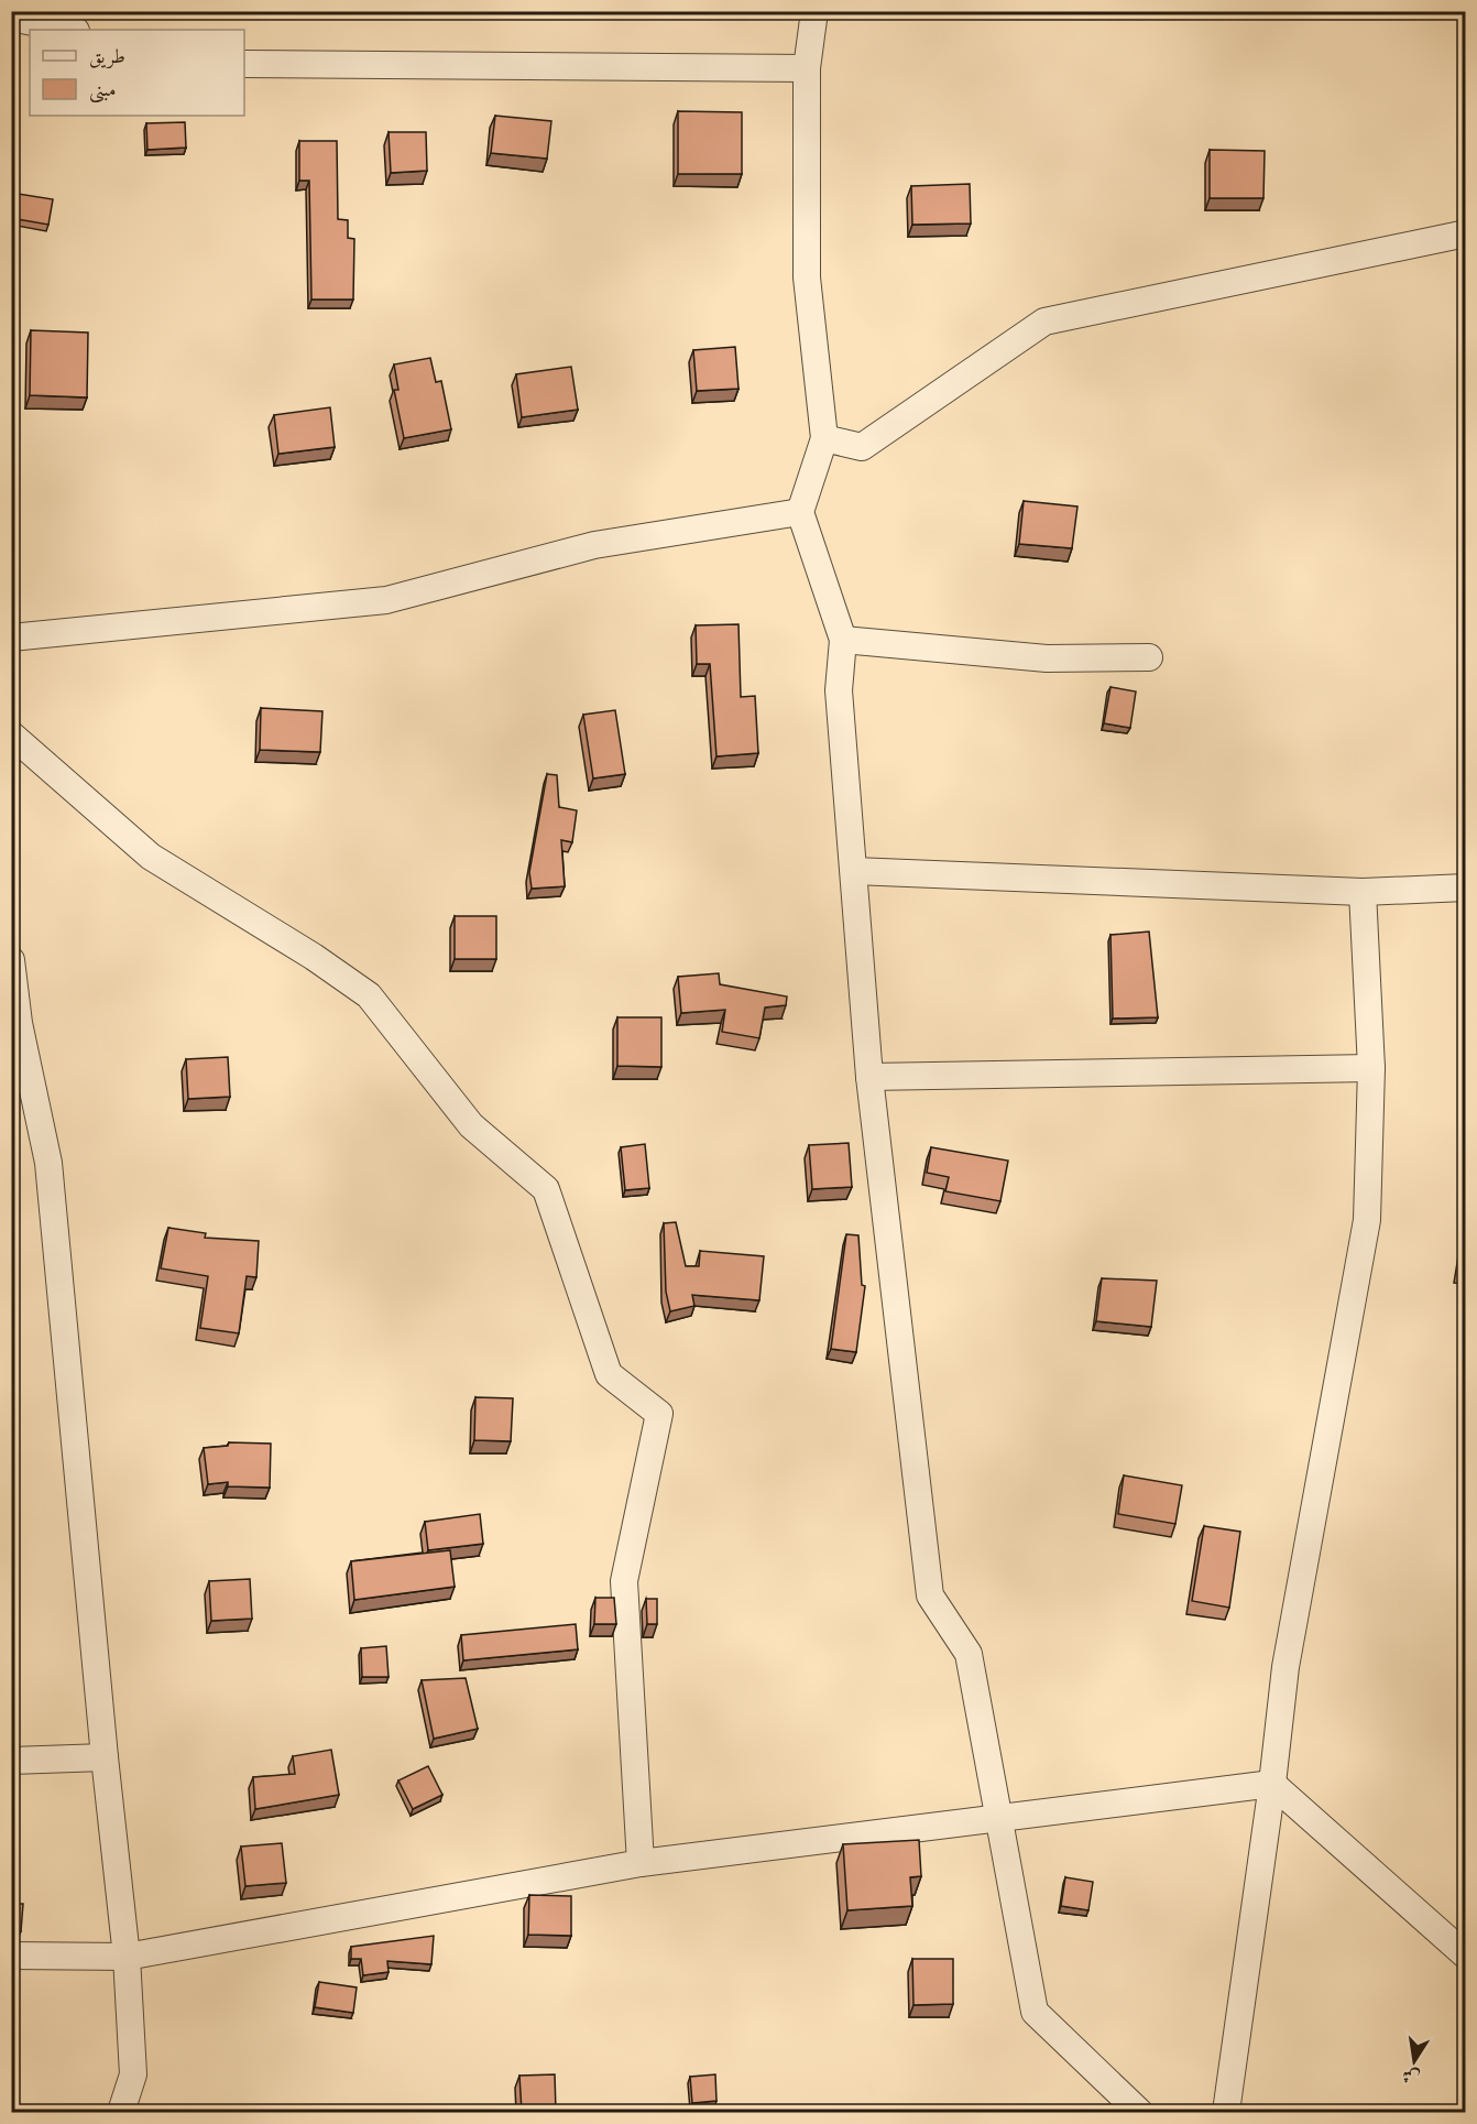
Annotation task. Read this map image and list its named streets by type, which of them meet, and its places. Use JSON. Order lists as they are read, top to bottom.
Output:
{
  "legend": ["طريق", "مبنى"],
  "north": "bottom"
}
